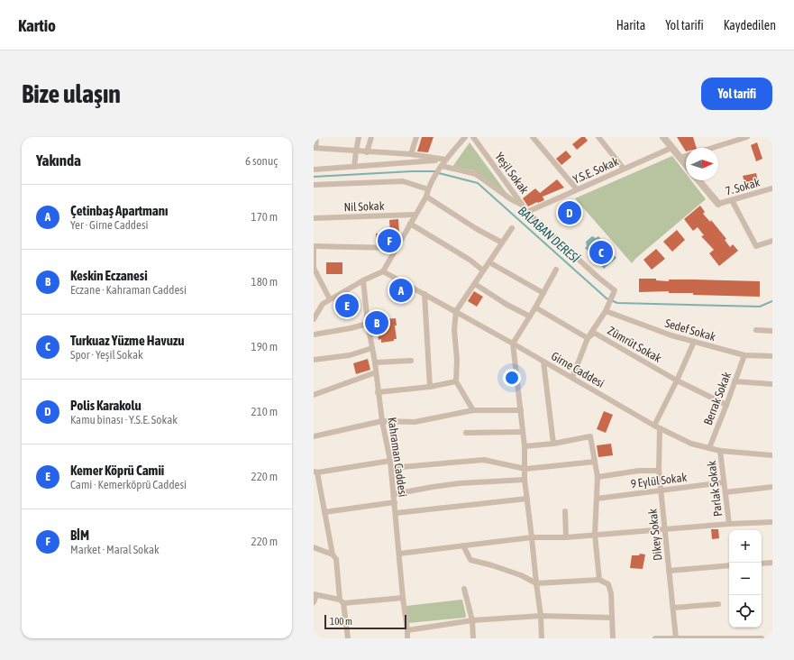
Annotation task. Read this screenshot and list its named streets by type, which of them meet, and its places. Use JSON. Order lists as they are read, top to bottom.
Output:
{
  "streets": {
    "street": [
      "Y.S.E. Sokak",
      "Yeşil Sokak",
      "7. Sokak",
      "Nil Sokak",
      "Sedef Sokak",
      "Zümrüt Sokak",
      "Girne Caddesi",
      "Berrak Sokak",
      "Kahraman Caddesi",
      "9 Eylül Sokak",
      "Parlak Sokak",
      "Dikey Sokak"
    ]
  },
  "crossings": [
    ["Y.S.E. Sokak", "Yeşil Sokak"],
    ["Yeşil Sokak", "Sedef Sokak"],
    ["Sedef Sokak", "Berrak Sokak"],
    ["Zümrüt Sokak", "Berrak Sokak"],
    ["Girne Caddesi", "Berrak Sokak"],
    ["Girne Caddesi", "Parlak Sokak"],
    ["Girne Caddesi", "Dikey Sokak"],
    ["9 Eylül Sokak", "Parlak Sokak"],
    ["9 Eylül Sokak", "Dikey Sokak"]
  ],
  "water": ["BALABAN DERESİ"],
  "scale_bar": "100 m",
  "north": "right",
  "page": {
    "header": "Kartio",
    "nav": ["Harita", "Yol tarifi", "Kaydedilen"],
    "buttons": "Yol tarifi",
    "title": "Bize ulaşın",
    "heading": ["Yakında", "6 sonuç"],
    "list": [
      {
        "mark": "A",
        "name": "Çetinbaş Apartmanı",
        "note": "Yer · Girne Caddesi",
        "value": "170 m"
      },
      {
        "mark": "B",
        "name": "Keskin Eczanesi",
        "note": "Eczane · Kahraman Caddesi",
        "value": "180 m"
      },
      {
        "mark": "C",
        "name": "Turkuaz Yüzme Havuzu",
        "note": "Spor · Yeşil Sokak",
        "value": "190 m"
      },
      {
        "mark": "D",
        "name": "Polis Karakolu",
        "note": "Kamu binası · Y.S.E. Sokak",
        "value": "210 m"
      },
      {
        "mark": "E",
        "name": "Kemer Köprü Camii",
        "note": "Cami · Kemerköprü Caddesi",
        "value": "220 m"
      },
      {
        "mark": "F",
        "name": "BİM",
        "note": "Market · Maral Sokak",
        "value": "220 m"
      }
    ],
    "pins": [
      "D",
      "F",
      "C",
      "A",
      "E",
      "B"
    ],
    "map_buttons": ["+", "−"],
    "scale": "100 m"
  }
}
